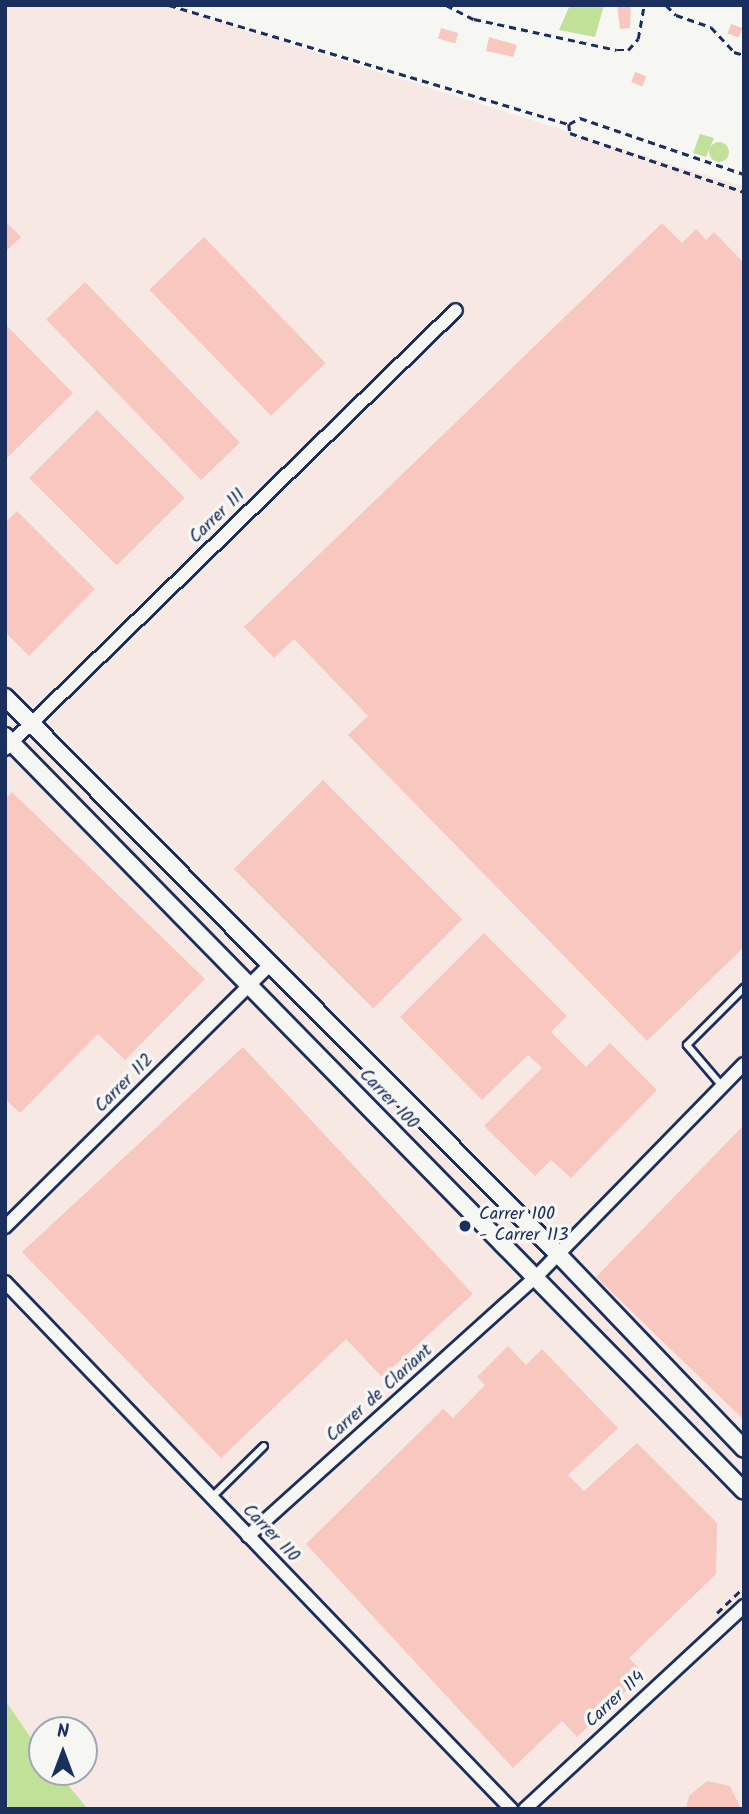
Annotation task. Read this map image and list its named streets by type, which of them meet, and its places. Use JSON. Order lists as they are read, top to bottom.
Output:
{
  "streets": {
    "street": [
      "Carrer 111",
      "Carrer 112",
      "Carrer 100",
      "Carrer de Clariant",
      "Carrer 110",
      "Carrer 114"
    ]
  },
  "crossings": [
    ["Carrer 111", "Carrer 100"],
    ["Carrer 112", "Carrer 100"],
    ["Carrer 100", "Carrer de Clariant"],
    ["Carrer de Clariant", "Carrer 110"]
  ],
  "places": ["Carrer 100 - Carrer 113"],
  "north": "top"
}
